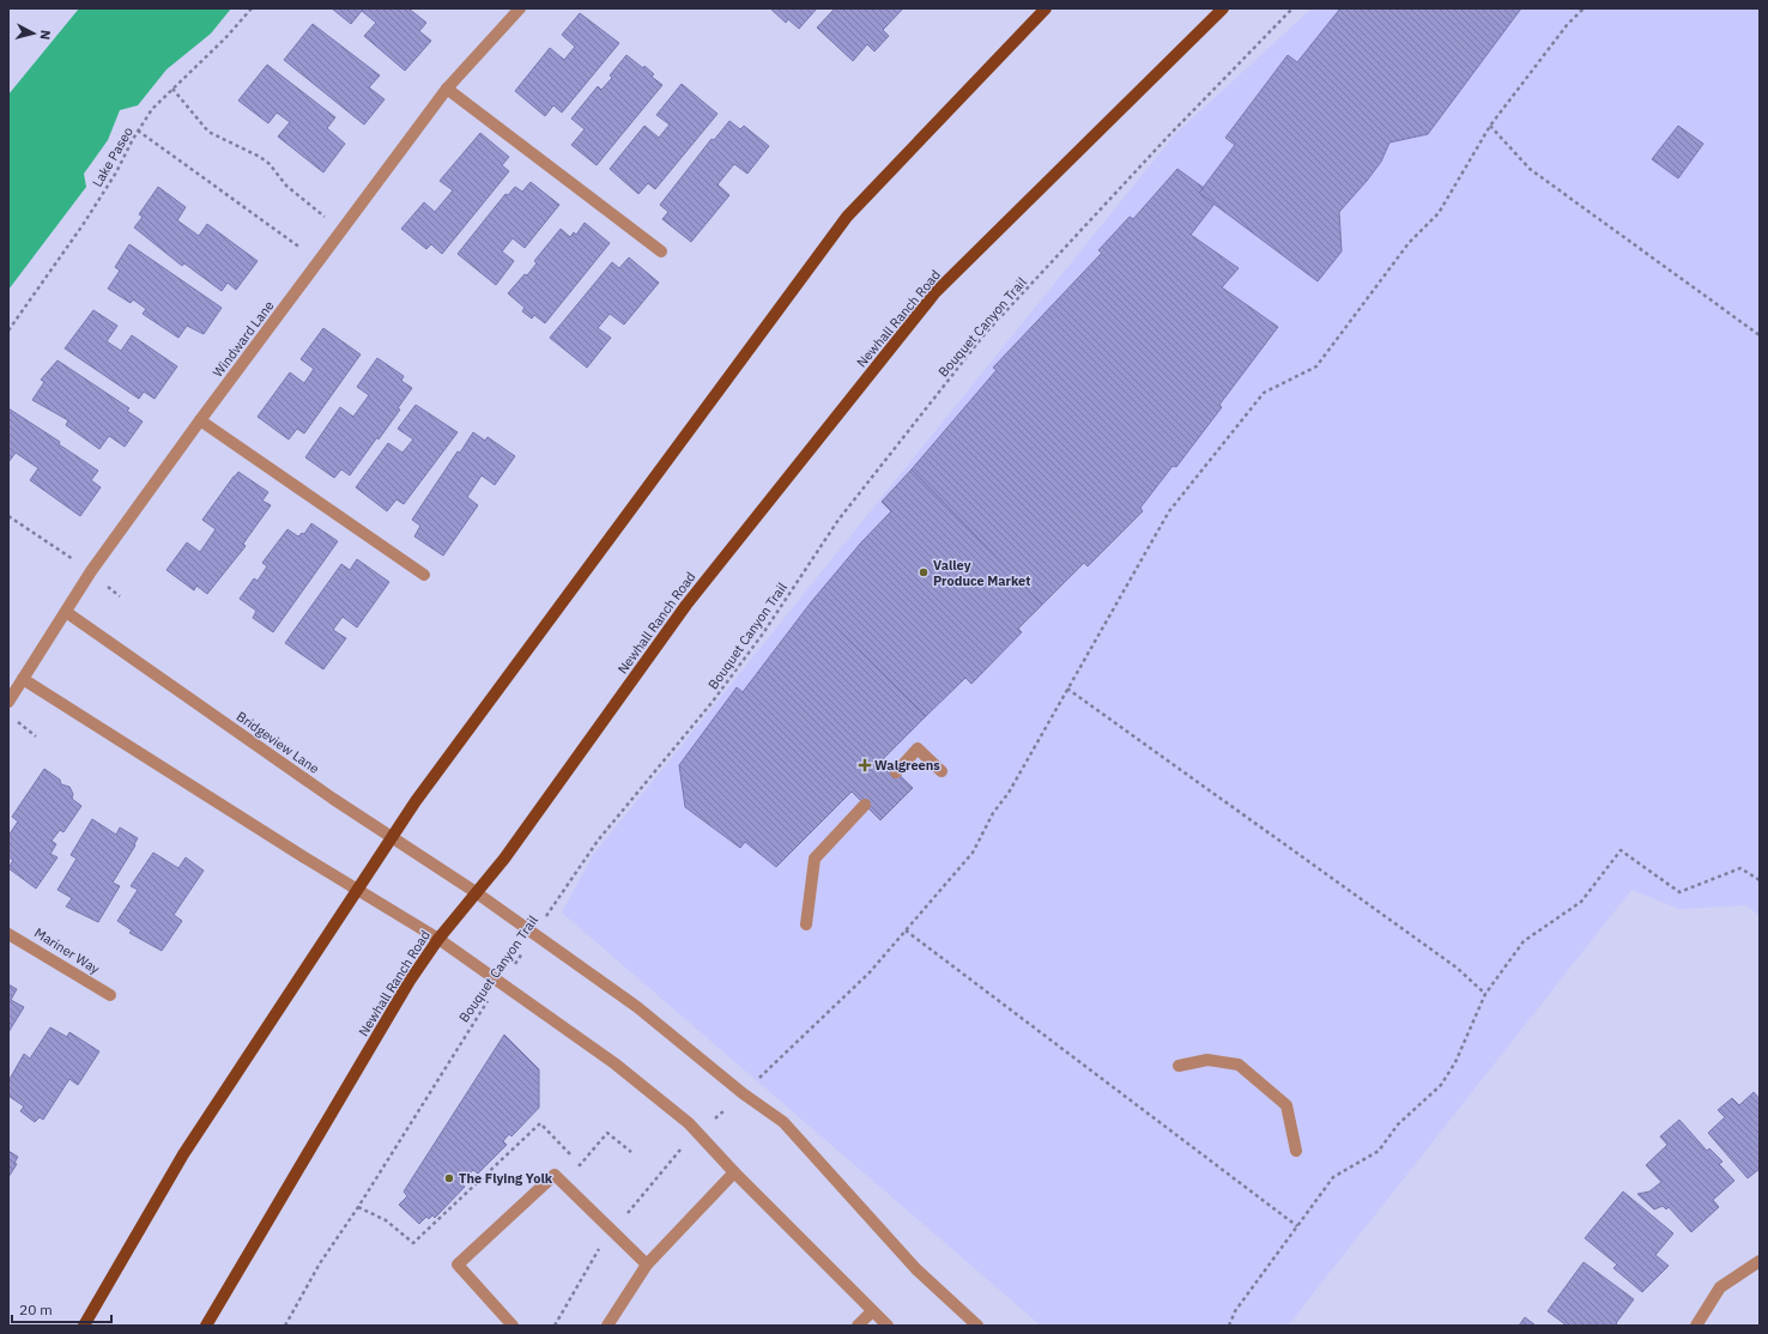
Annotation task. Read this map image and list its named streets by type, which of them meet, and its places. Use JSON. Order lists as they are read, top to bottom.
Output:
{
  "streets": {
    "main road": ["Newhall Ranch Road"],
    "street": ["Windward Lane", "Bridgeview Lane", "Mariner Way"],
    "path": ["Lake Paseo", "Bouquet Canyon Trail"]
  },
  "crossings": [
    ["Newhall Ranch Road", "Bridgeview Lane"],
    ["Bouquet Canyon Trail", "Bridgeview Lane"],
    ["Windward Lane", "Bridgeview Lane"]
  ],
  "places": {
    "other": ["Valley Produce Market", "The Flying Yolk"],
    "health": ["Walgreens"]
  },
  "scale_bar": "20 m",
  "north": "right"
}
